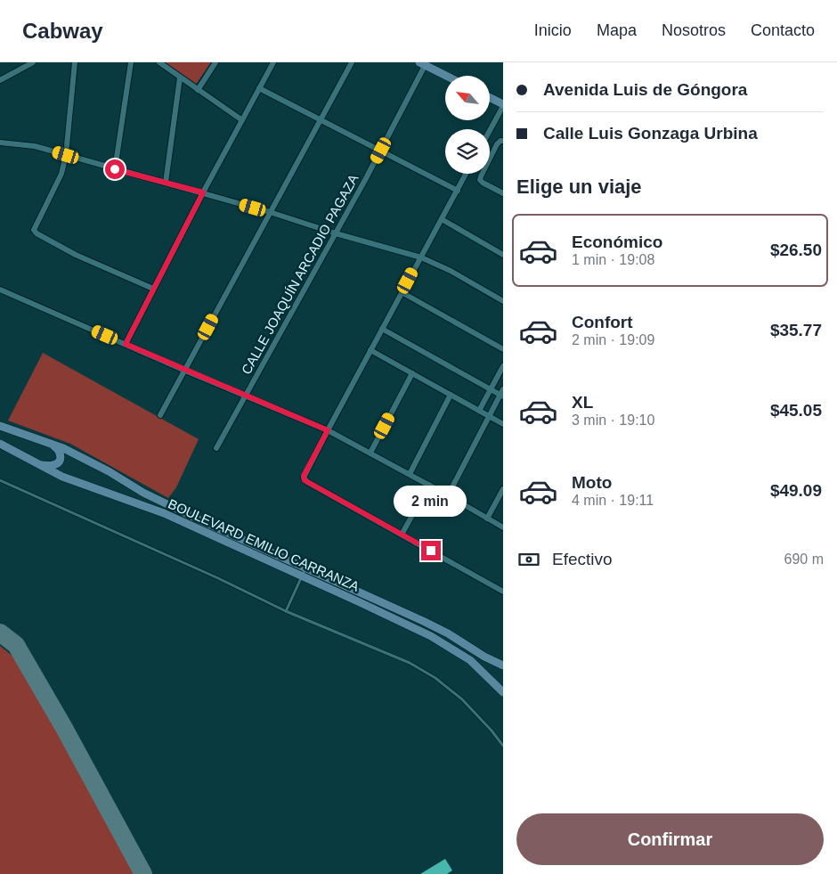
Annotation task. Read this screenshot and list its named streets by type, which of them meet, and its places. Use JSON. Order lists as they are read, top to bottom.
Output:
{
  "streets": {
    "street": ["CALLE JOAQUÍN ARCADIO PAGAZA", "BOULEVARD EMILIO CARRANZA"]
  },
  "north": "top left",
  "page": {
    "header": "Cabway",
    "nav": [
      "Inicio",
      "Mapa",
      "Nosotros",
      "Contacto"
    ],
    "banner": ["Avenida Luis de Góngora", "Calle Luis Gonzaga Urbina"],
    "heading": "Elige un viaje",
    "list": [
      {
        "name": "Económico",
        "note": "1 min · 19:08",
        "value": "$26.50"
      },
      {
        "name": "Confort",
        "note": "2 min · 19:09",
        "value": "$35.77"
      },
      {
        "name": "XL",
        "note": "3 min · 19:10",
        "value": "$45.05"
      },
      {
        "name": "Moto",
        "note": "4 min · 19:11",
        "value": "$49.09"
      }
    ],
    "bubble": "2 min",
    "pay": ["Efectivo", "690 m"],
    "buttons": "Confirmar"
  }
}
